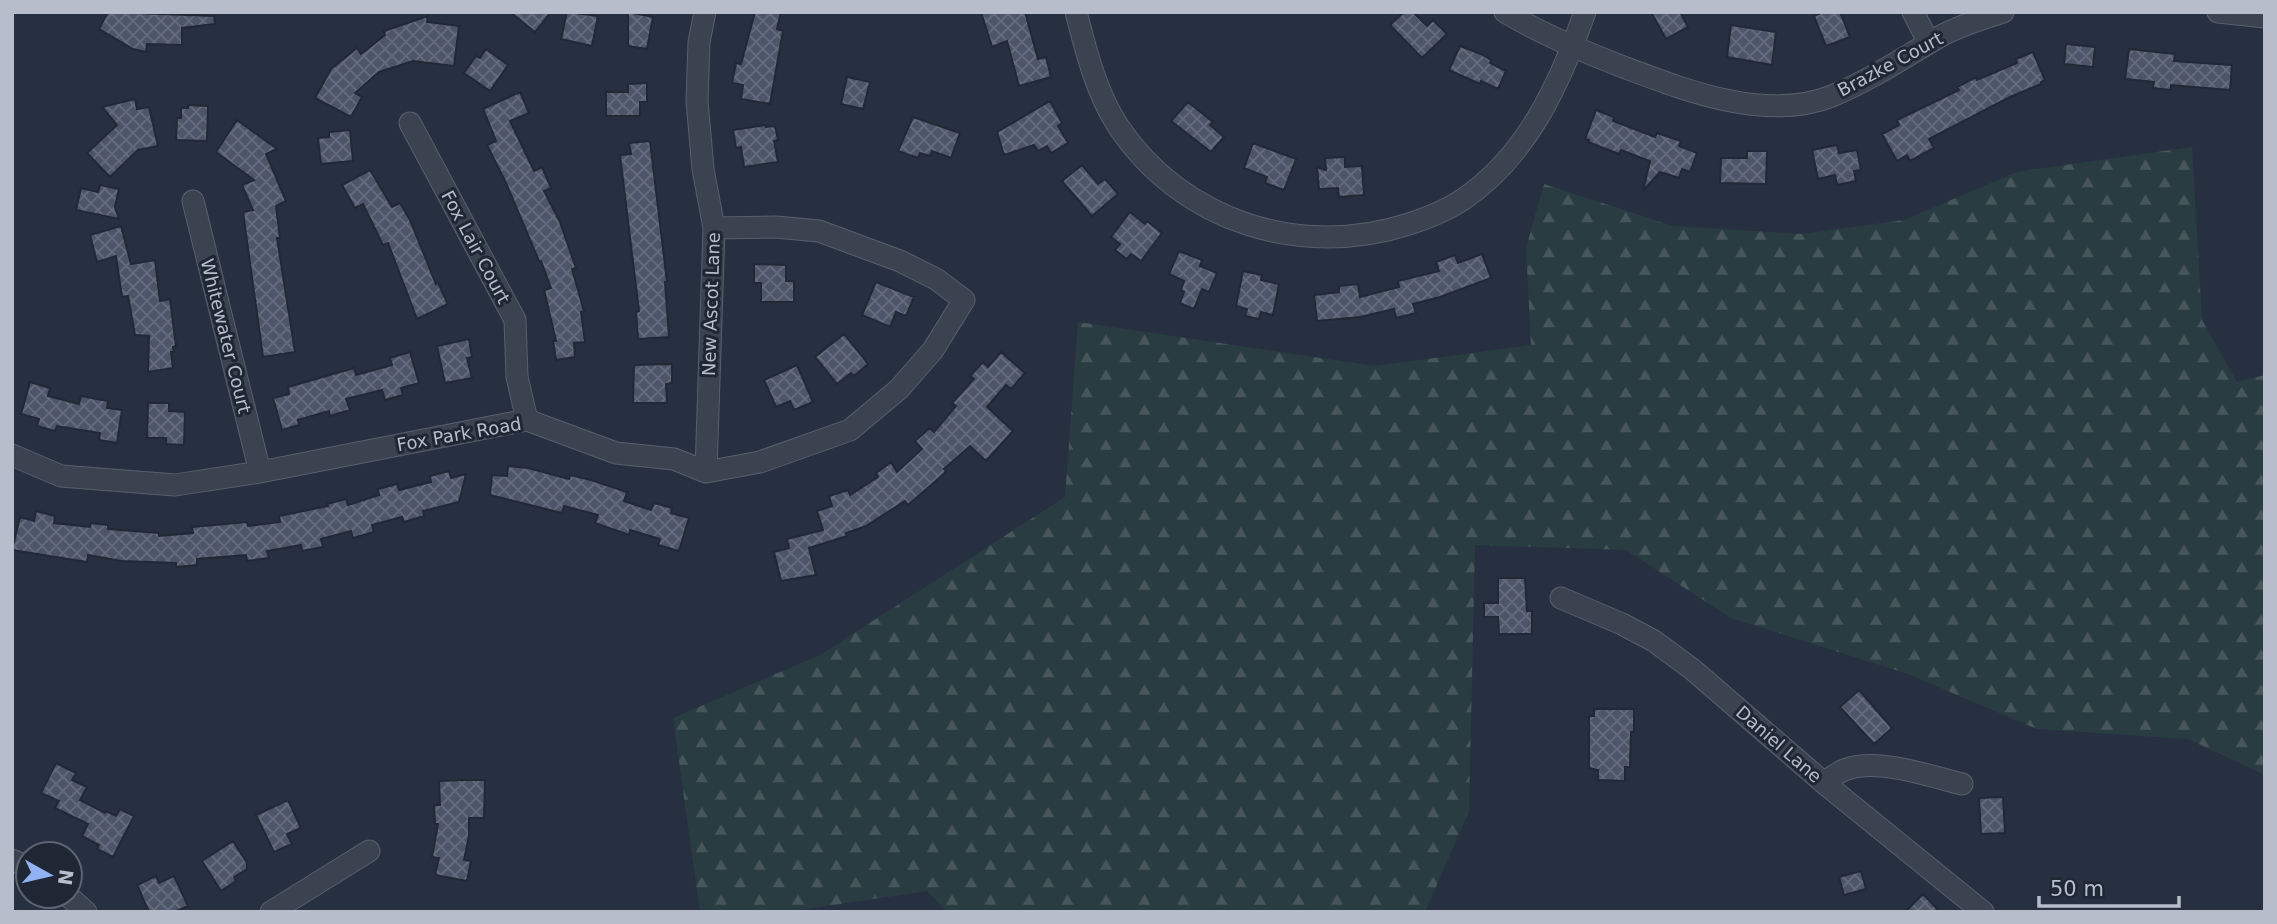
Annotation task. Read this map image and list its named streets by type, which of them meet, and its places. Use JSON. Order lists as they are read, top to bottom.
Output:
{
  "streets": {
    "street": [
      "Brazke Court",
      "Fox Lair Court",
      "New Ascot Lane",
      "Whitewater Court",
      "Fox Park Road",
      "Daniel Lane"
    ]
  },
  "crossings": [
    ["Fox Lair Court", "Fox Park Road"],
    ["New Ascot Lane", "Fox Park Road"],
    ["Whitewater Court", "Fox Park Road"]
  ],
  "scale_bar": "50 m",
  "north": "right"
}
